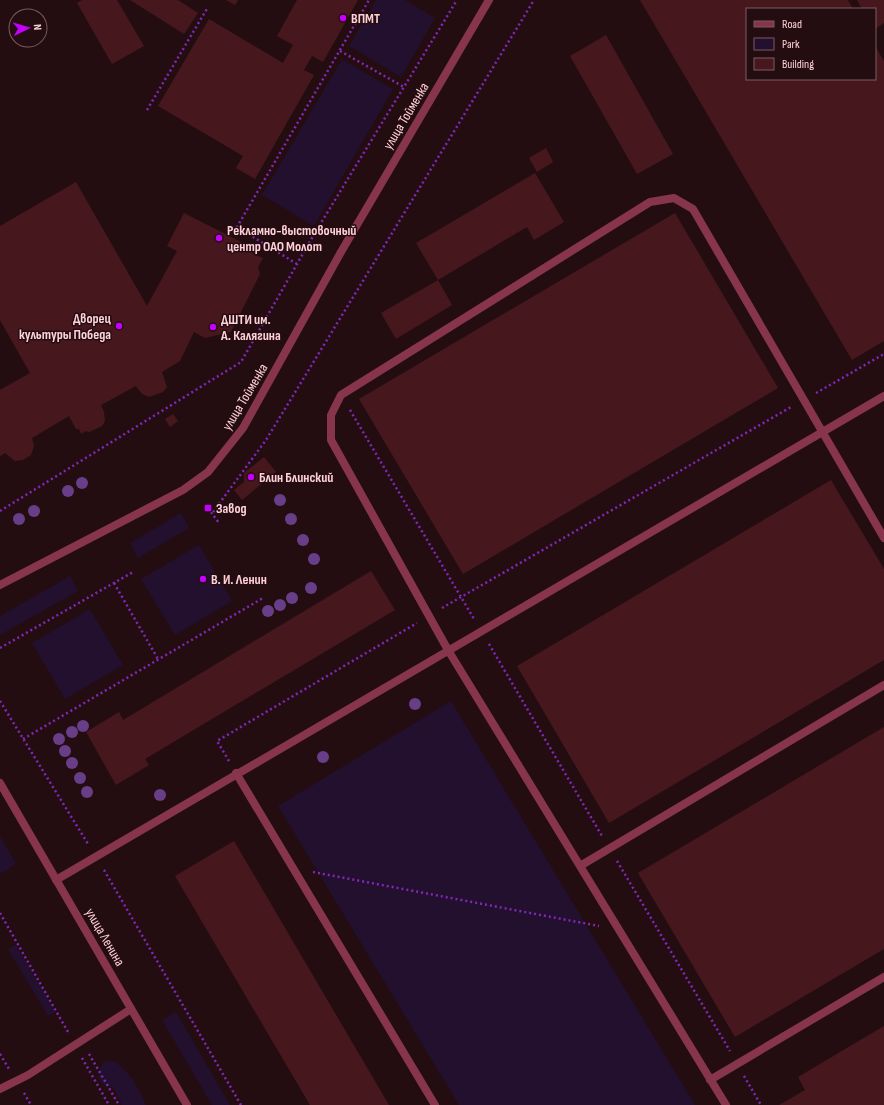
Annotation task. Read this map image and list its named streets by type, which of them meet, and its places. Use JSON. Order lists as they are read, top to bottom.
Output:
{
  "streets": {
    "street": ["улица Тойменка", "улица Ленина"]
  },
  "places": {
    "other": [
      "ВПМТ",
      "Рекламно-выстовочный центр ОАО Молот",
      "Дворец культуры Победа",
      "ДШТИ им. А. Калягина",
      "Блин Блинский",
      "В. И. Ленин"
    ],
    "transit": ["Завод"]
  },
  "legend": ["Road", "Park", "Building"],
  "north": "right"
}
